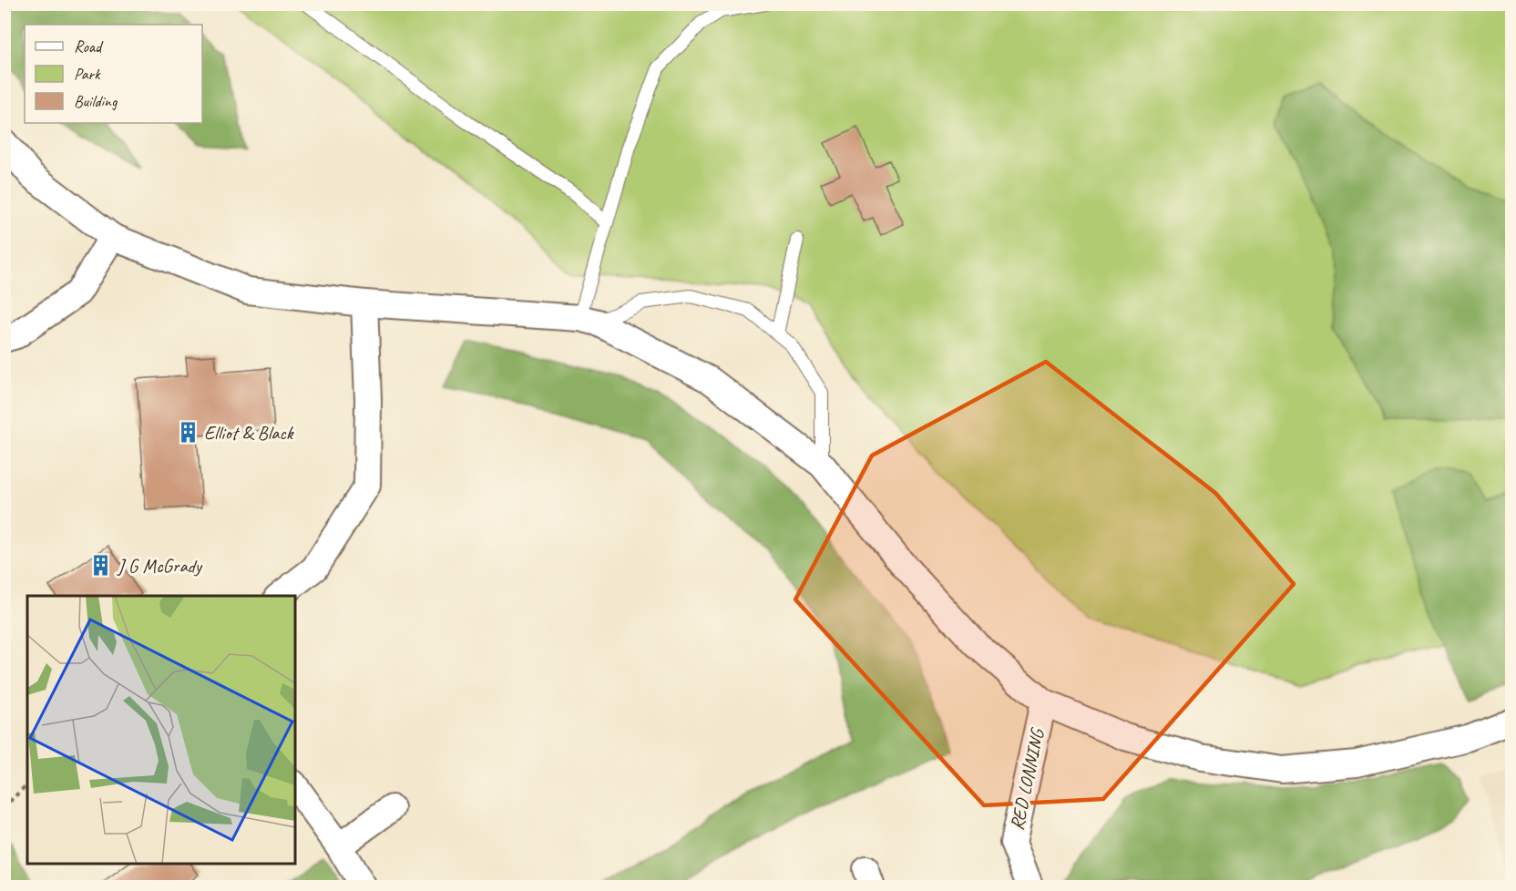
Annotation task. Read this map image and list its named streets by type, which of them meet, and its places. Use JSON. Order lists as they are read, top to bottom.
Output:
{
  "streets": {
    "street": ["RED LONNING"]
  },
  "places": {
    "building": ["Elliot & Black", "J G McGrady"]
  },
  "legend": ["Road", "Park", "Building"]
}
